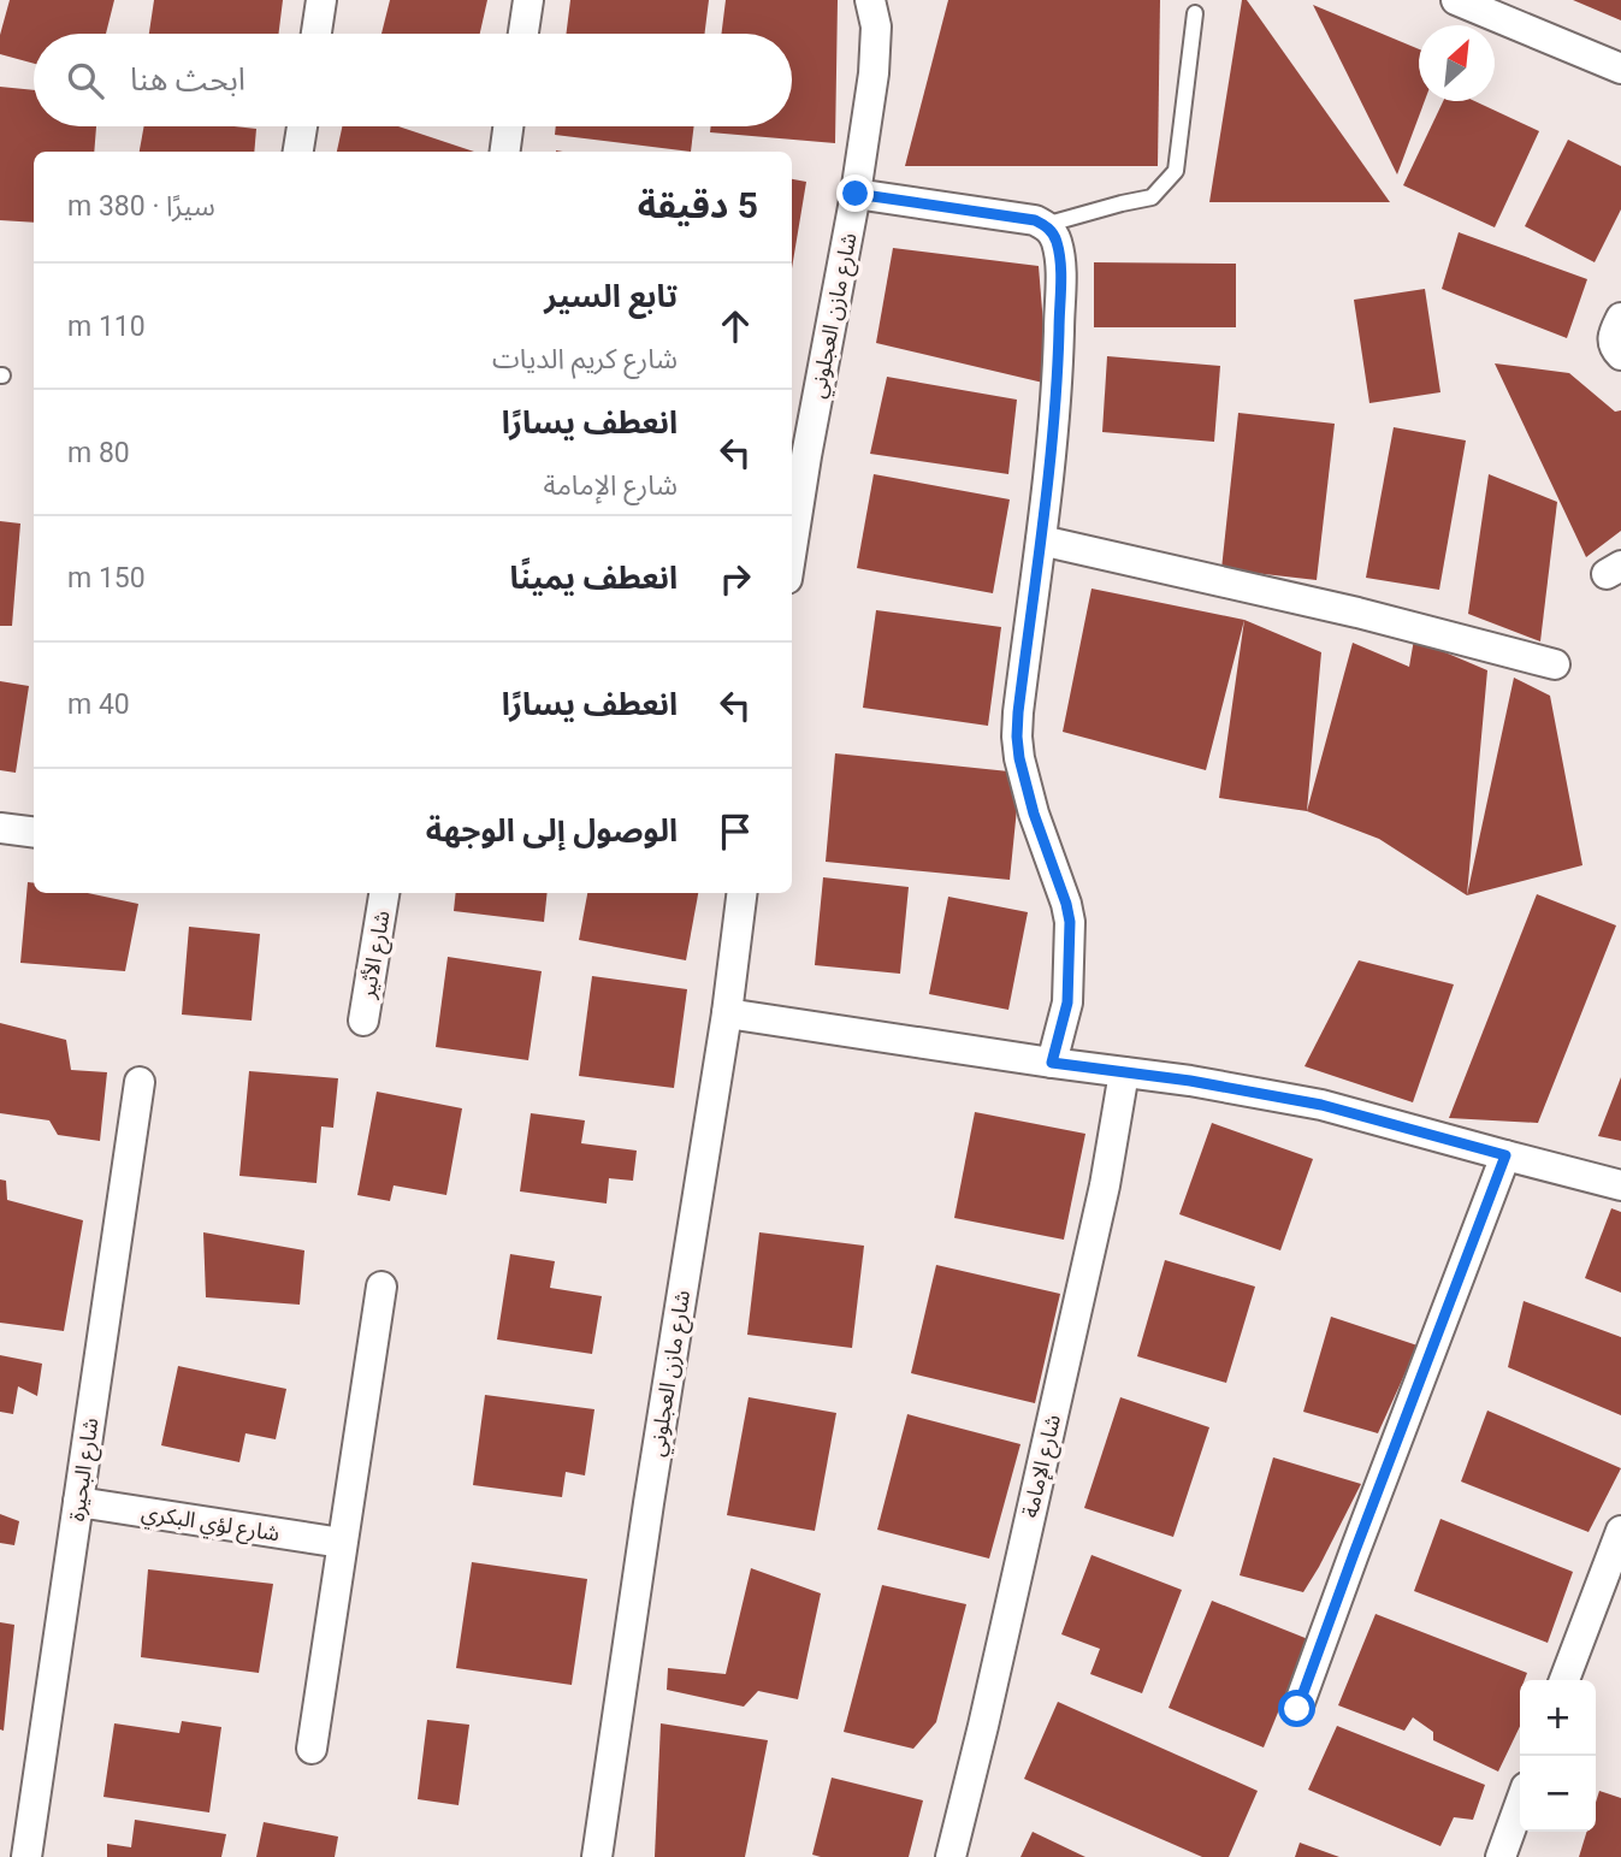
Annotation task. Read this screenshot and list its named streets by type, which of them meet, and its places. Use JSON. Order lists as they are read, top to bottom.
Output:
{
  "streets": {
    "street": [
      "شارع مازن العجلوني",
      "شارع الأثير",
      "شارع الإمامة",
      "شارع البحيرة",
      "شارع لؤي البكري"
    ]
  },
  "crossings": [
    ["شارع البحيرة", "شارع لؤي البكري"]
  ],
  "north": "top right",
  "page": {
    "search": "ابحث هنا",
    "heading": ["5 دقيقة", "سيرًا · 380 m"],
    "list": [
      ["تابع السير", "شارع كريم الديات", "110 m"],
      ["انعطف يسارًا", "شارع الإمامة", "80 m"],
      ["انعطف يمينًا", "150 m"],
      ["انعطف يسارًا", "40 m"],
      "الوصول إلى الوجهة"
    ],
    "map_buttons": ["+", "−"]
  }
}
